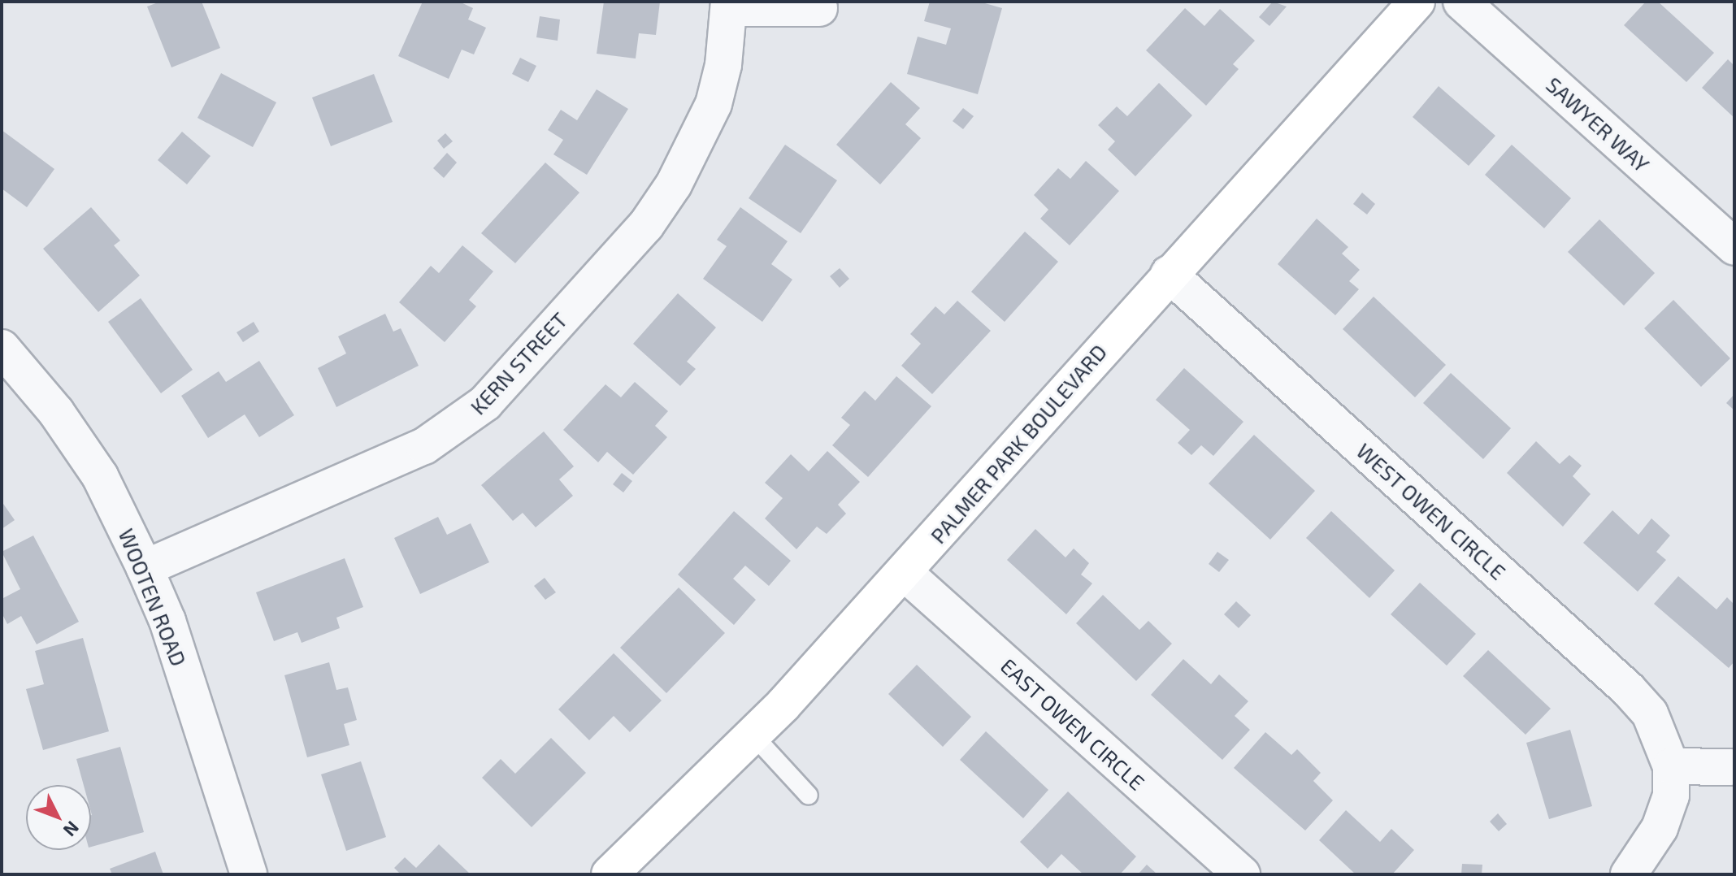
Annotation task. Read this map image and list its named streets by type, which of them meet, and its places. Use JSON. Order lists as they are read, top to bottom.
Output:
{
  "streets": {
    "main road": ["PALMER PARK BOULEVARD"],
    "street": [
      "SAWYER WAY",
      "KERN STREET",
      "WEST OWEN CIRCLE",
      "WOOTEN ROAD",
      "EAST OWEN CIRCLE"
    ]
  },
  "crossings": [
    ["KERN STREET", "WOOTEN ROAD"],
    ["PALMER PARK BOULEVARD", "WEST OWEN CIRCLE"],
    ["PALMER PARK BOULEVARD", "EAST OWEN CIRCLE"]
  ],
  "north": "bottom right"
}
